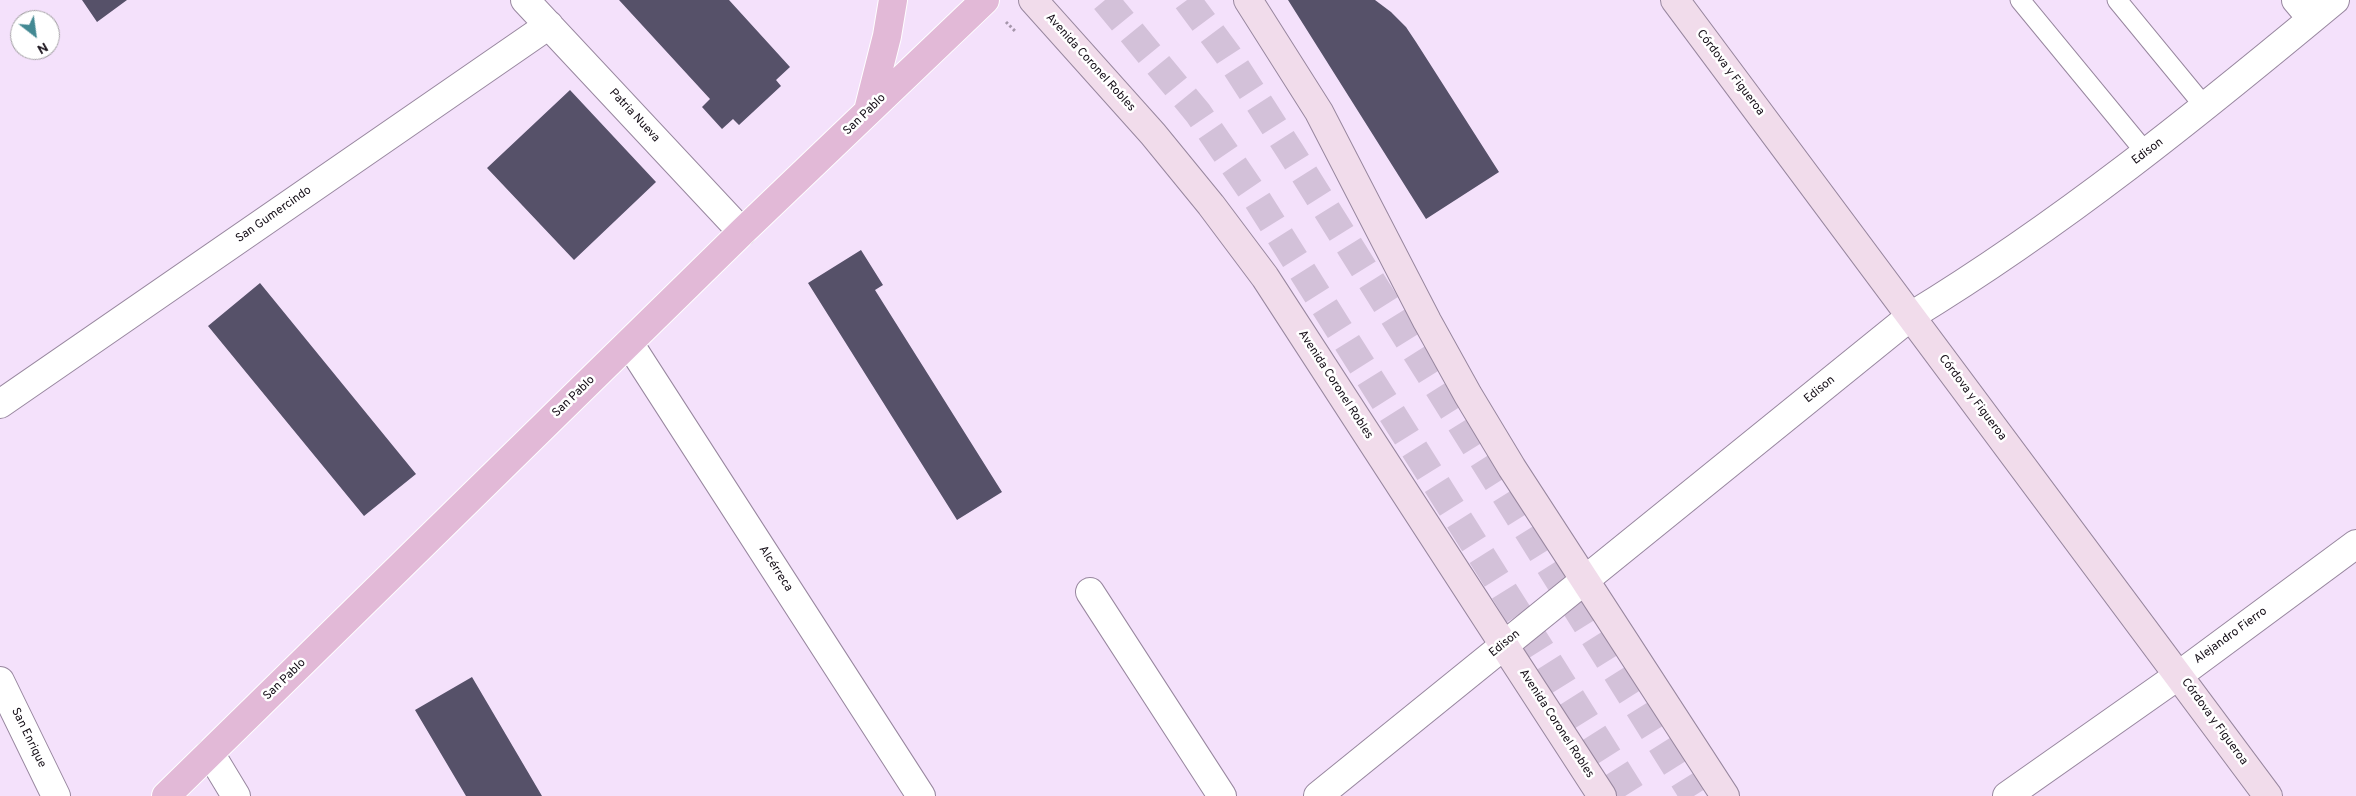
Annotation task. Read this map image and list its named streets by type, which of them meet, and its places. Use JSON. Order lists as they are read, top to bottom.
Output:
{
  "streets": {
    "main road": ["Avenida Coronel Robles", "Córdova y Figueroa", "San Pablo"],
    "street": [
      "Patria Nueva",
      "Edison",
      "San Gumercindo",
      "Alcérreca",
      "Alejandro Fierro",
      "San Enrique"
    ]
  },
  "crossings": [
    ["Avenida Coronel Robles", "Edison"],
    ["Córdova y Figueroa", "Edison"],
    ["Córdova y Figueroa", "Alejandro Fierro"],
    ["San Pablo", "Patria Nueva"],
    ["San Pablo", "Alcérreca"],
    ["Patria Nueva", "San Gumercindo"]
  ],
  "north": "bottom right"
}
